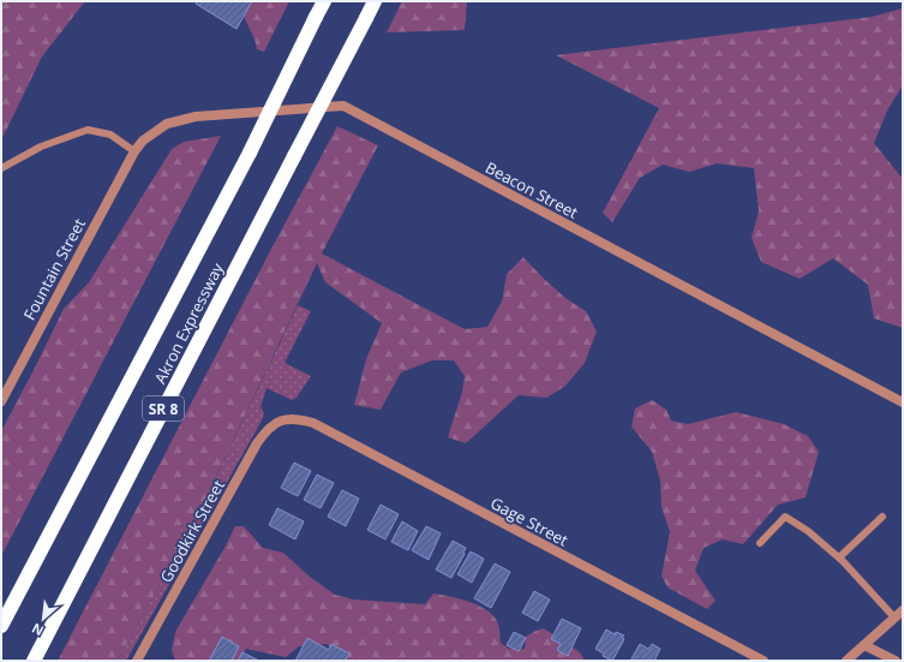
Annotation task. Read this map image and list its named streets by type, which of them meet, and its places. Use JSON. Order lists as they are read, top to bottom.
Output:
{
  "streets": {
    "highway": ["Akron Expressway", "SR 8"],
    "street": [
      "Beacon Street",
      "Fountain Street",
      "Gage Street",
      "Goodkirk Street"
    ]
  },
  "crossings": [
    ["Beacon Street", "Fountain Street"],
    ["Gage Street", "Goodkirk Street"]
  ],
  "north": "bottom left"
}
